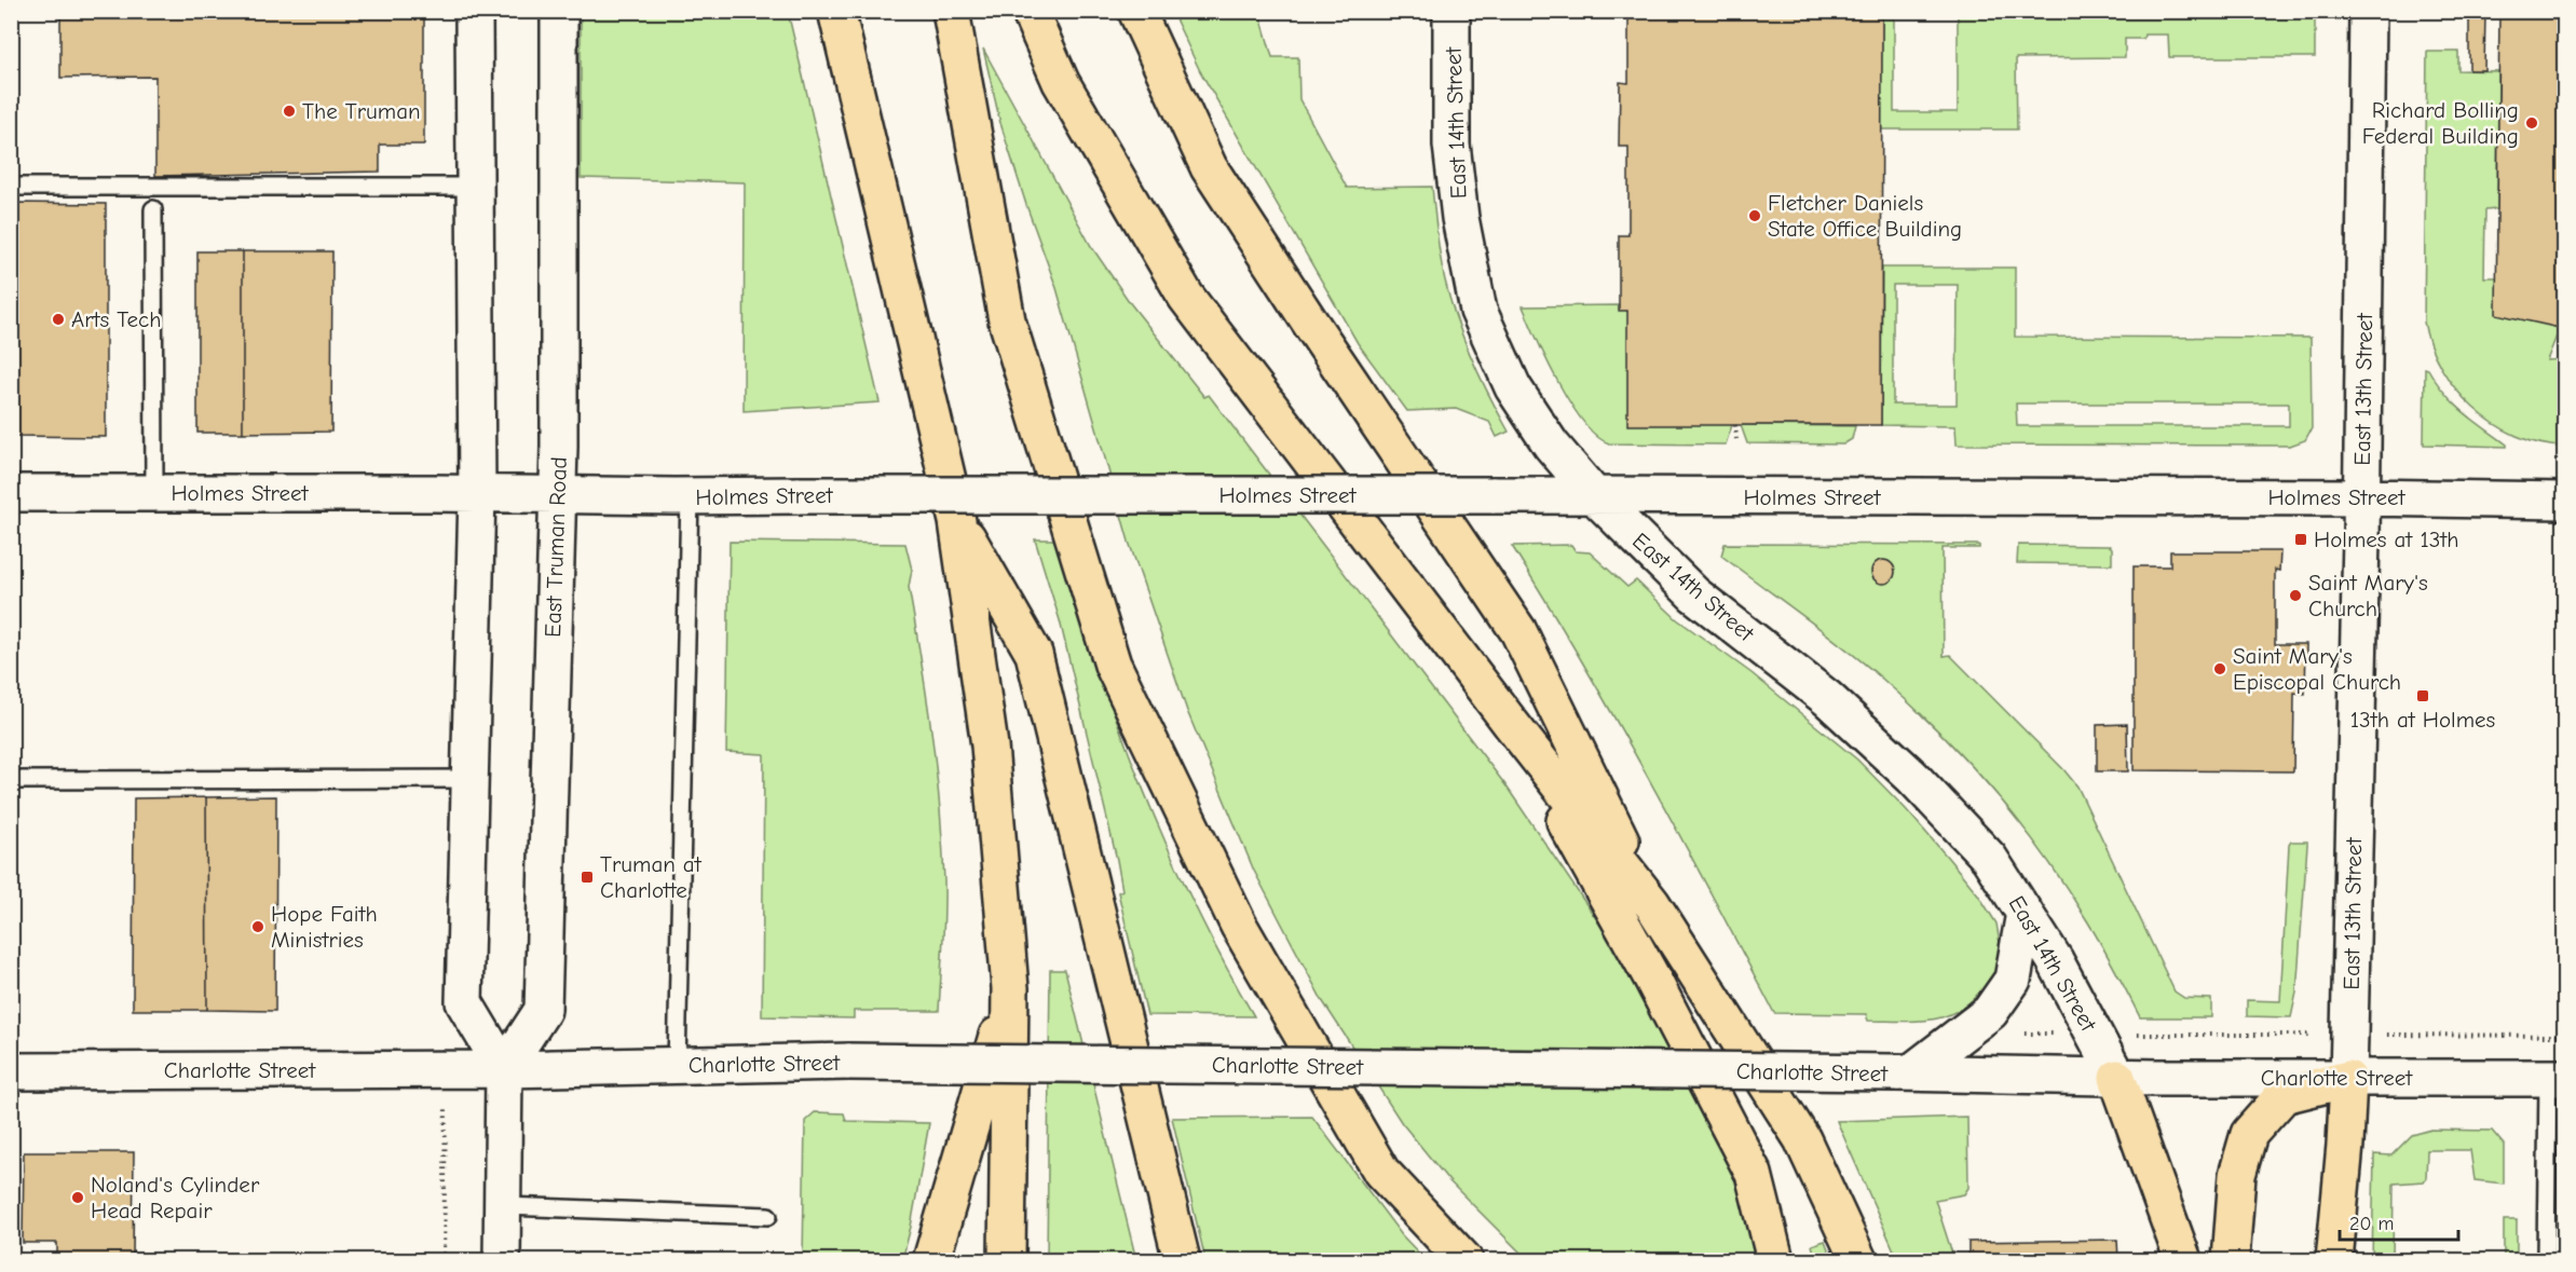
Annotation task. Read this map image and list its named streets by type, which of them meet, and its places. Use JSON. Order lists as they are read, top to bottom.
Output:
{
  "streets": {
    "street": [
      "East 14th Street",
      "East 13th Street",
      "Holmes Street",
      "East Truman Road",
      "Charlotte Street"
    ]
  },
  "crossings": [
    ["East 14th Street", "Holmes Street"],
    ["East 14th Street", "Charlotte Street"],
    ["East 13th Street", "Holmes Street"],
    ["East 13th Street", "Charlotte Street"],
    ["Holmes Street", "East Truman Road"],
    ["East Truman Road", "Charlotte Street"]
  ],
  "places": {
    "other": [
      "The Truman",
      "Richard Bolling Federal Building",
      "Fletcher Daniels State Office Building",
      "Arts Tech",
      "Saint Mary's Church",
      "Saint Mary's Episcopal Church",
      "Hope Faith Ministries",
      "Noland's Cylinder Head Repair"
    ],
    "transit": ["Holmes at 13th", "13th at Holmes", "Truman at Charlotte"]
  },
  "scale_bar": "20 m"
}
